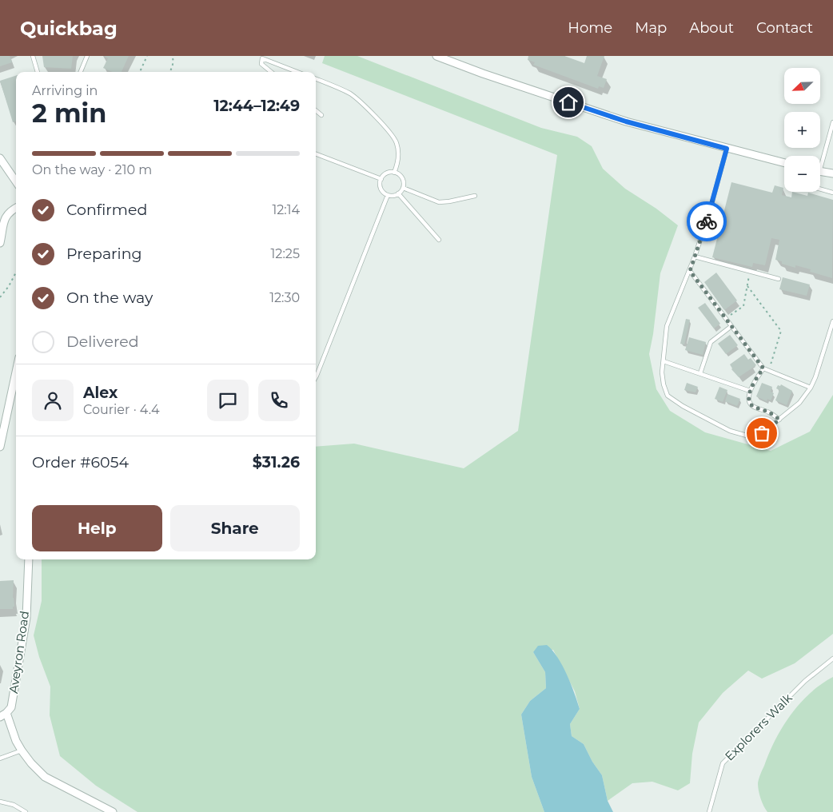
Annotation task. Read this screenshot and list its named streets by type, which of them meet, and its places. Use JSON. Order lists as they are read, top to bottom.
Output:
{
  "streets": {
    "street": ["Aveyron Road"],
    "lane": ["Explorers Walk"]
  },
  "north": "bottom left",
  "page": {
    "header": "Quickbag",
    "nav": [
      "Home",
      "Map",
      "About",
      "Contact"
    ],
    "map_buttons": ["+", "−"],
    "heading": ["2 min", "Arriving in", "12:44–12:49"],
    "panel": [
      "Alex",
      "Courier · 4.4",
      "Order #6054",
      "$31.26"
    ],
    "bar": "On the way · 210 m",
    "list": [
      ["Confirmed", "12:14"],
      ["Preparing", "12:25"],
      ["On the way", "12:30"],
      "Delivered"
    ],
    "buttons": ["Help", "Share"]
  }
}
